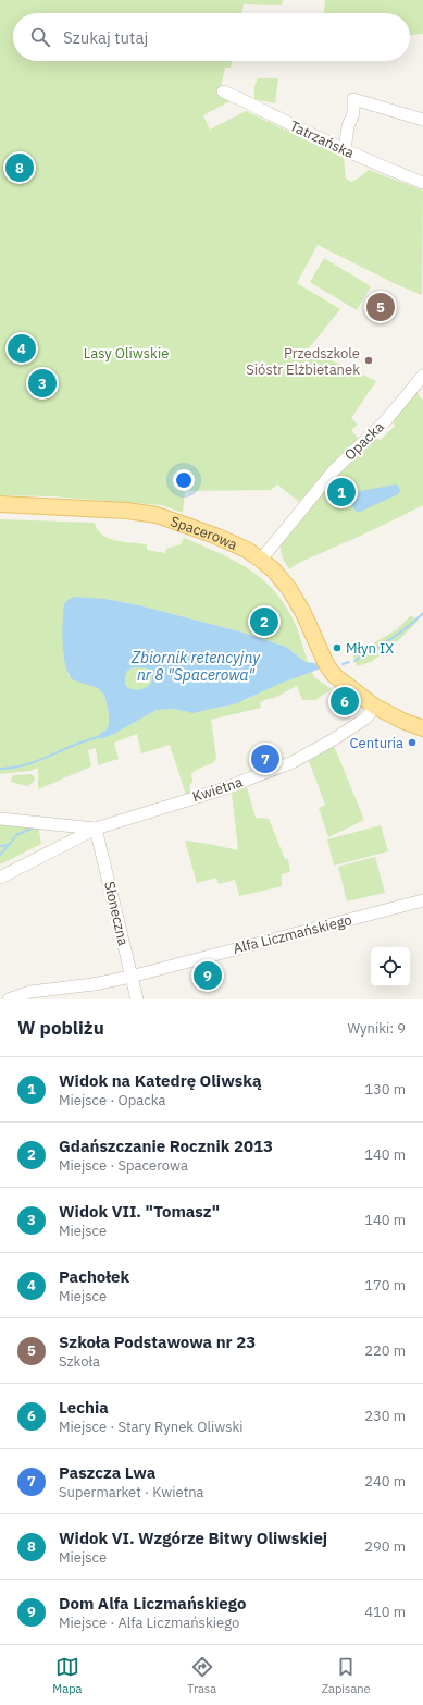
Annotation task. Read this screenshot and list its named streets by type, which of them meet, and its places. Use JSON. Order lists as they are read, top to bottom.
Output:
{
  "streets": {
    "main road": ["Spacerowa"],
    "street": [
      "Tatrzańska",
      "Opacka",
      "Kwietna",
      "Słoneczna",
      "Alfa Liczmańskiego"
    ]
  },
  "crossings": [
    ["Opacka", "Spacerowa"],
    ["Spacerowa", "Kwietna"],
    ["Kwietna", "Słoneczna"],
    ["Słoneczna", "Alfa Liczmańskiego"]
  ],
  "water": ["Zbiornik retencyjny nr 8 \"Spacerowa\""],
  "parks": ["Lasy Oliwskie"],
  "places": ["Przedszkole Sióstr Elżbietanek", "Młyn IX", "Centuria"],
  "page": {
    "search": "Szukaj tutaj",
    "pins": [
      "8",
      "5",
      "4",
      "3",
      "1",
      "2",
      "6",
      "7",
      "9"
    ],
    "heading": ["W pobliżu", "Wyniki: 9"],
    "list": [
      {
        "mark": "1",
        "name": "Widok na Katedrę Oliwską",
        "note": "Miejsce · Opacka",
        "value": "130 m"
      },
      {
        "mark": "2",
        "name": "Gdańszczanie Rocznik 2013",
        "note": "Miejsce · Spacerowa",
        "value": "140 m"
      },
      {
        "mark": "3",
        "name": "Widok VII. \"Tomasz\"",
        "note": "Miejsce",
        "value": "140 m"
      },
      {
        "mark": "4",
        "name": "Pachołek",
        "note": "Miejsce",
        "value": "170 m"
      },
      {
        "mark": "5",
        "name": "Szkoła Podstawowa nr 23",
        "note": "Szkoła",
        "value": "220 m"
      },
      {
        "mark": "6",
        "name": "Lechia",
        "note": "Miejsce · Stary Rynek Oliwski",
        "value": "230 m"
      },
      {
        "mark": "7",
        "name": "Paszcza Lwa",
        "note": "Supermarket · Kwietna",
        "value": "240 m"
      },
      {
        "mark": "8",
        "name": "Widok VI. Wzgórze Bitwy Oliwskiej",
        "note": "Miejsce",
        "value": "290 m"
      },
      {
        "mark": "9",
        "name": "Dom Alfa Liczmańskiego",
        "note": "Miejsce · Alfa Liczmańskiego",
        "value": "410 m"
      }
    ],
    "nav": ["Mapa", "Trasa", "Zapisane"]
  }
}
